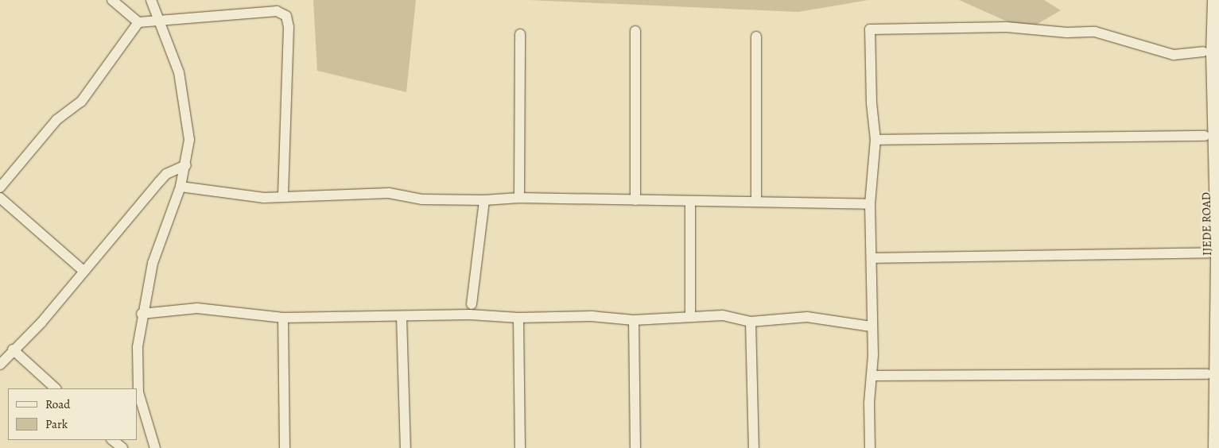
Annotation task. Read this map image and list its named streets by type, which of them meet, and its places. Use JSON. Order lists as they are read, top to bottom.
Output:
{
  "streets": {
    "main road": ["IJEDE ROAD"]
  },
  "legend": ["Road", "Park"]
}
